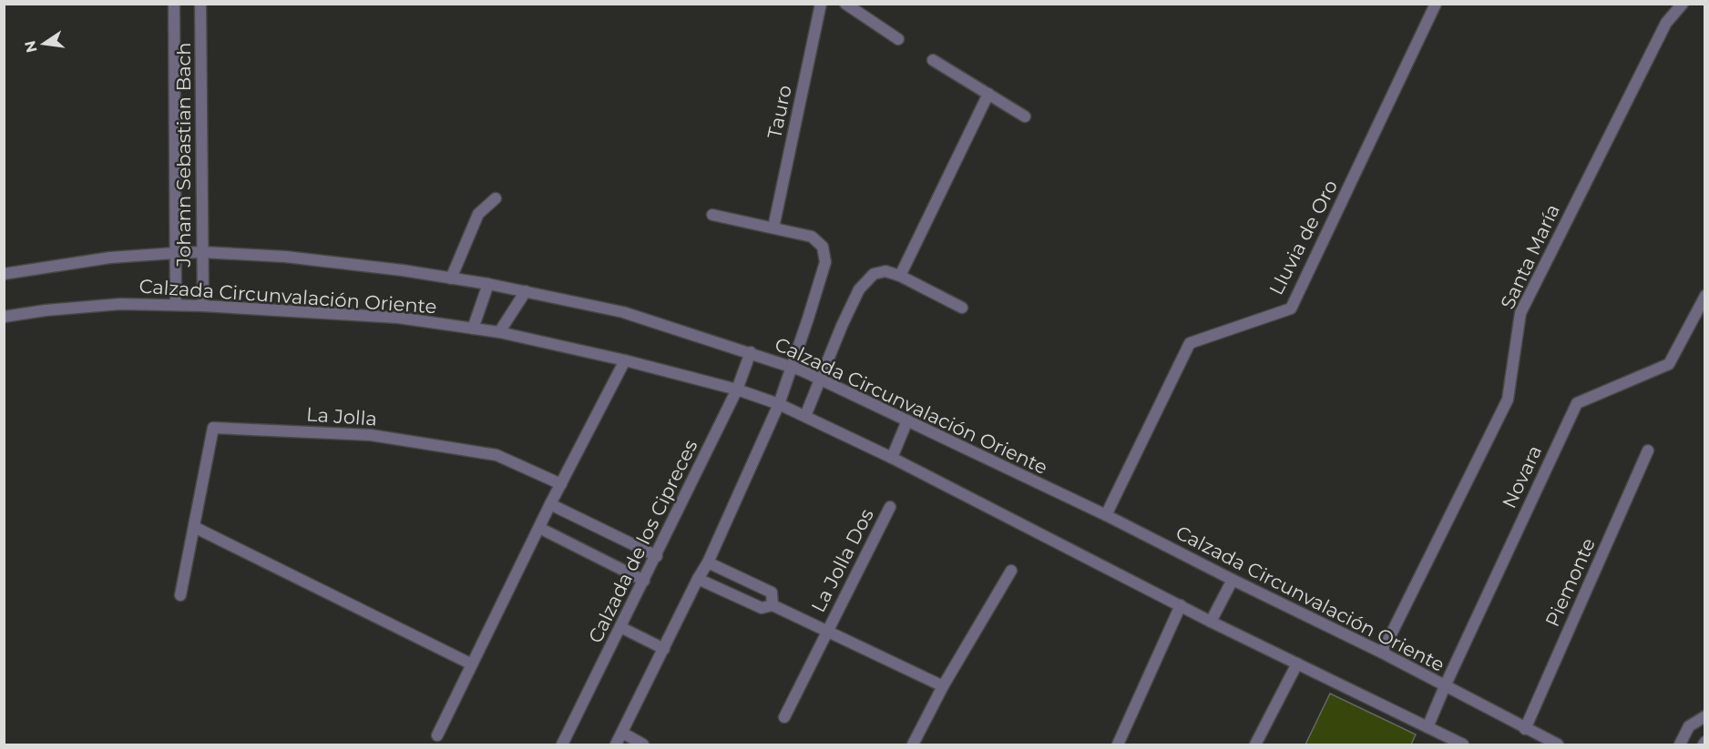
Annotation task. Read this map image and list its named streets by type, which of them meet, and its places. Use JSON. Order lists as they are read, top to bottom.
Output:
{
  "streets": {
    "street": [
      "Tauro",
      "Johann Sebastian Bach",
      "Lluvia de Oro",
      "Santa María",
      "Calzada Circunvalación Oriente",
      "La Jolla",
      "Novara",
      "Calzada de los Cipreces",
      "La Jolla Dos",
      "Piemonte"
    ]
  },
  "crossings": [
    ["Johann Sebastian Bach", "Calzada Circunvalación Oriente"],
    ["Lluvia de Oro", "Calzada Circunvalación Oriente"],
    ["Santa María", "Calzada Circunvalación Oriente"],
    ["Calzada Circunvalación Oriente", "Novara"],
    ["Calzada Circunvalación Oriente", "Calzada de los Cipreces"],
    ["Calzada Circunvalación Oriente", "Piemonte"]
  ],
  "north": "left"
}
